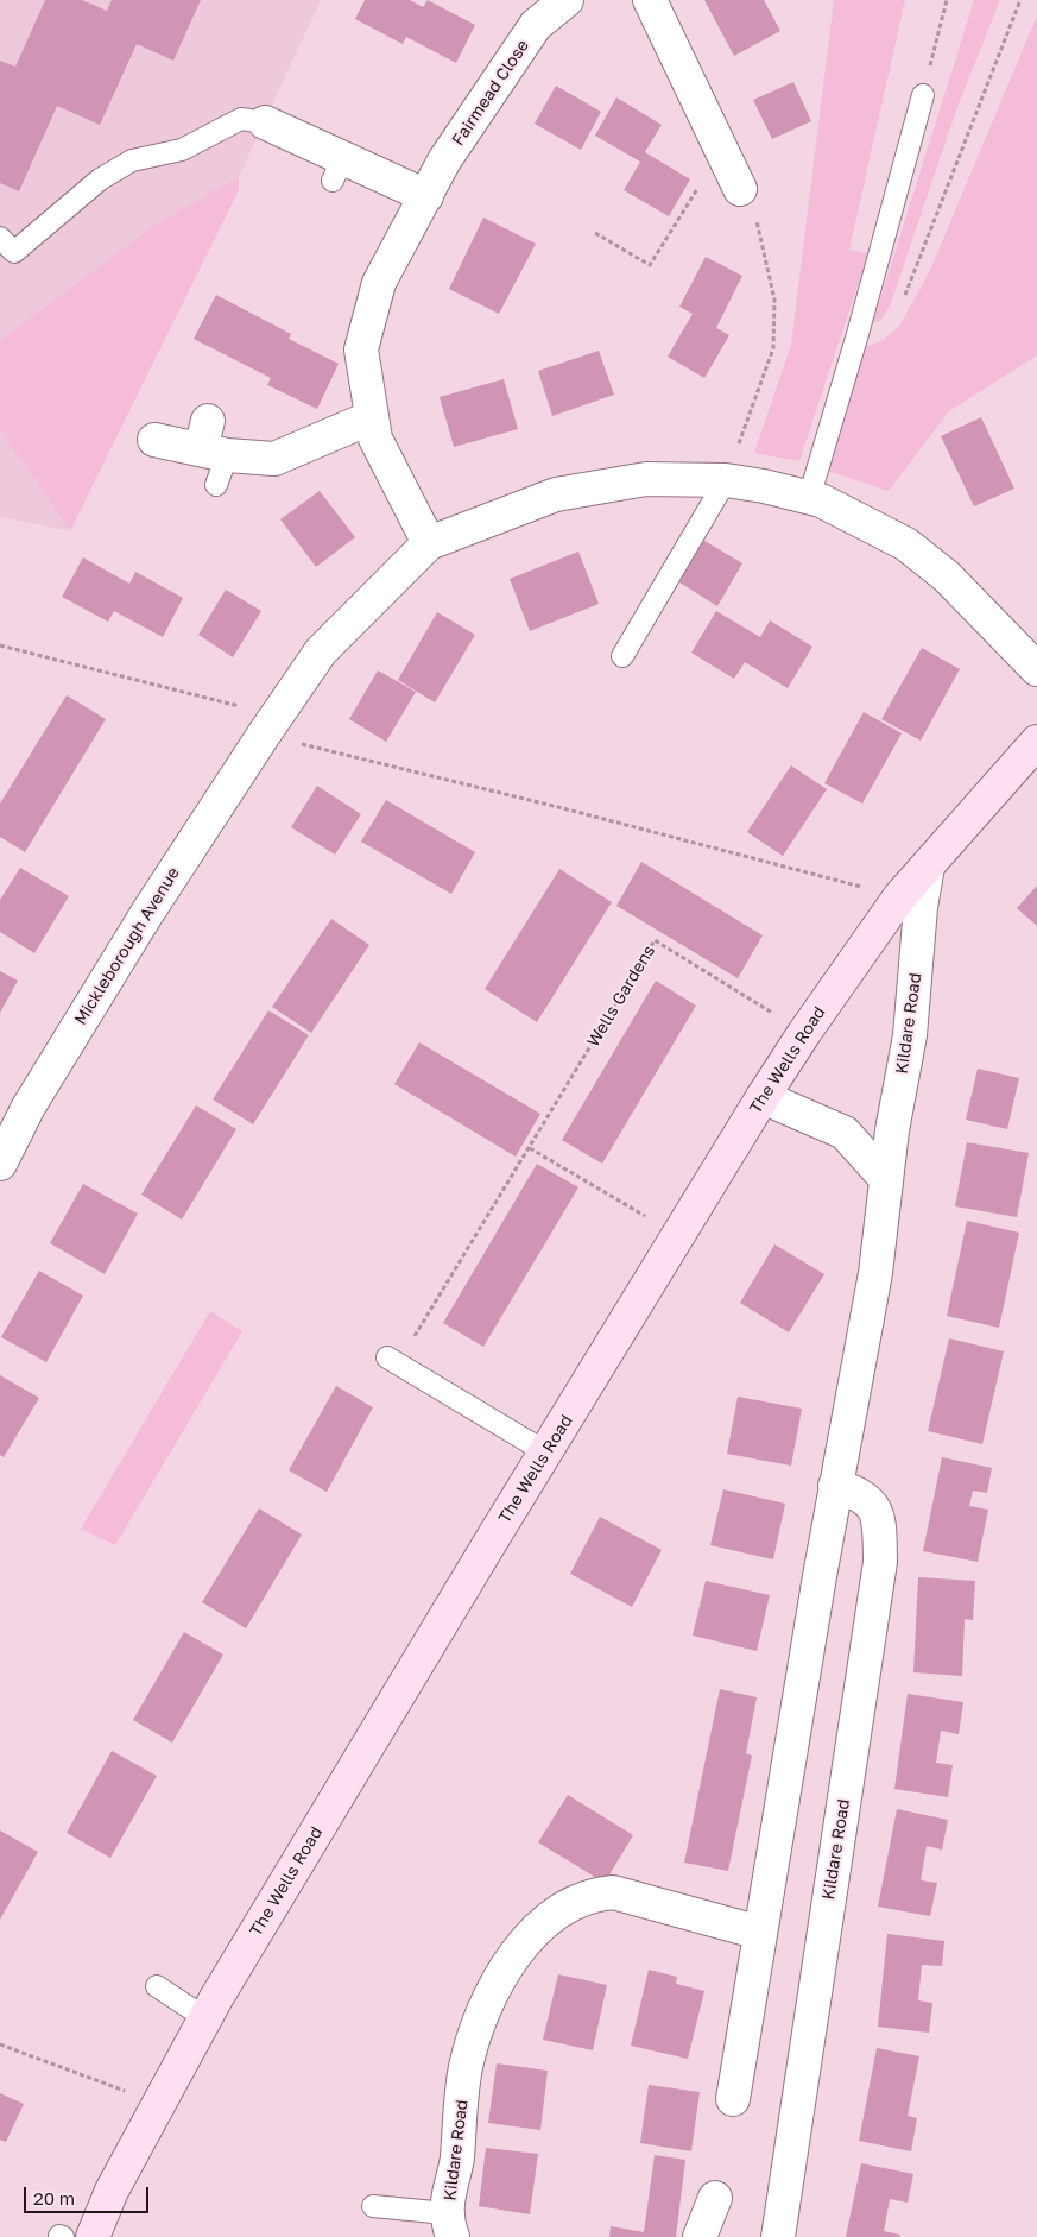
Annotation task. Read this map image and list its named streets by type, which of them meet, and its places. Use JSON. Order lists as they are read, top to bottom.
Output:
{
  "streets": {
    "street": [
      "Fairmead Close",
      "Mickleborough Avenue",
      "Kildare Road",
      "The Wells Road"
    ],
    "path": ["Wells Gardens"]
  },
  "crossings": [
    ["Fairmead Close", "Mickleborough Avenue"],
    ["Kildare Road", "The Wells Road"]
  ],
  "scale_bar": "20 m"
}
